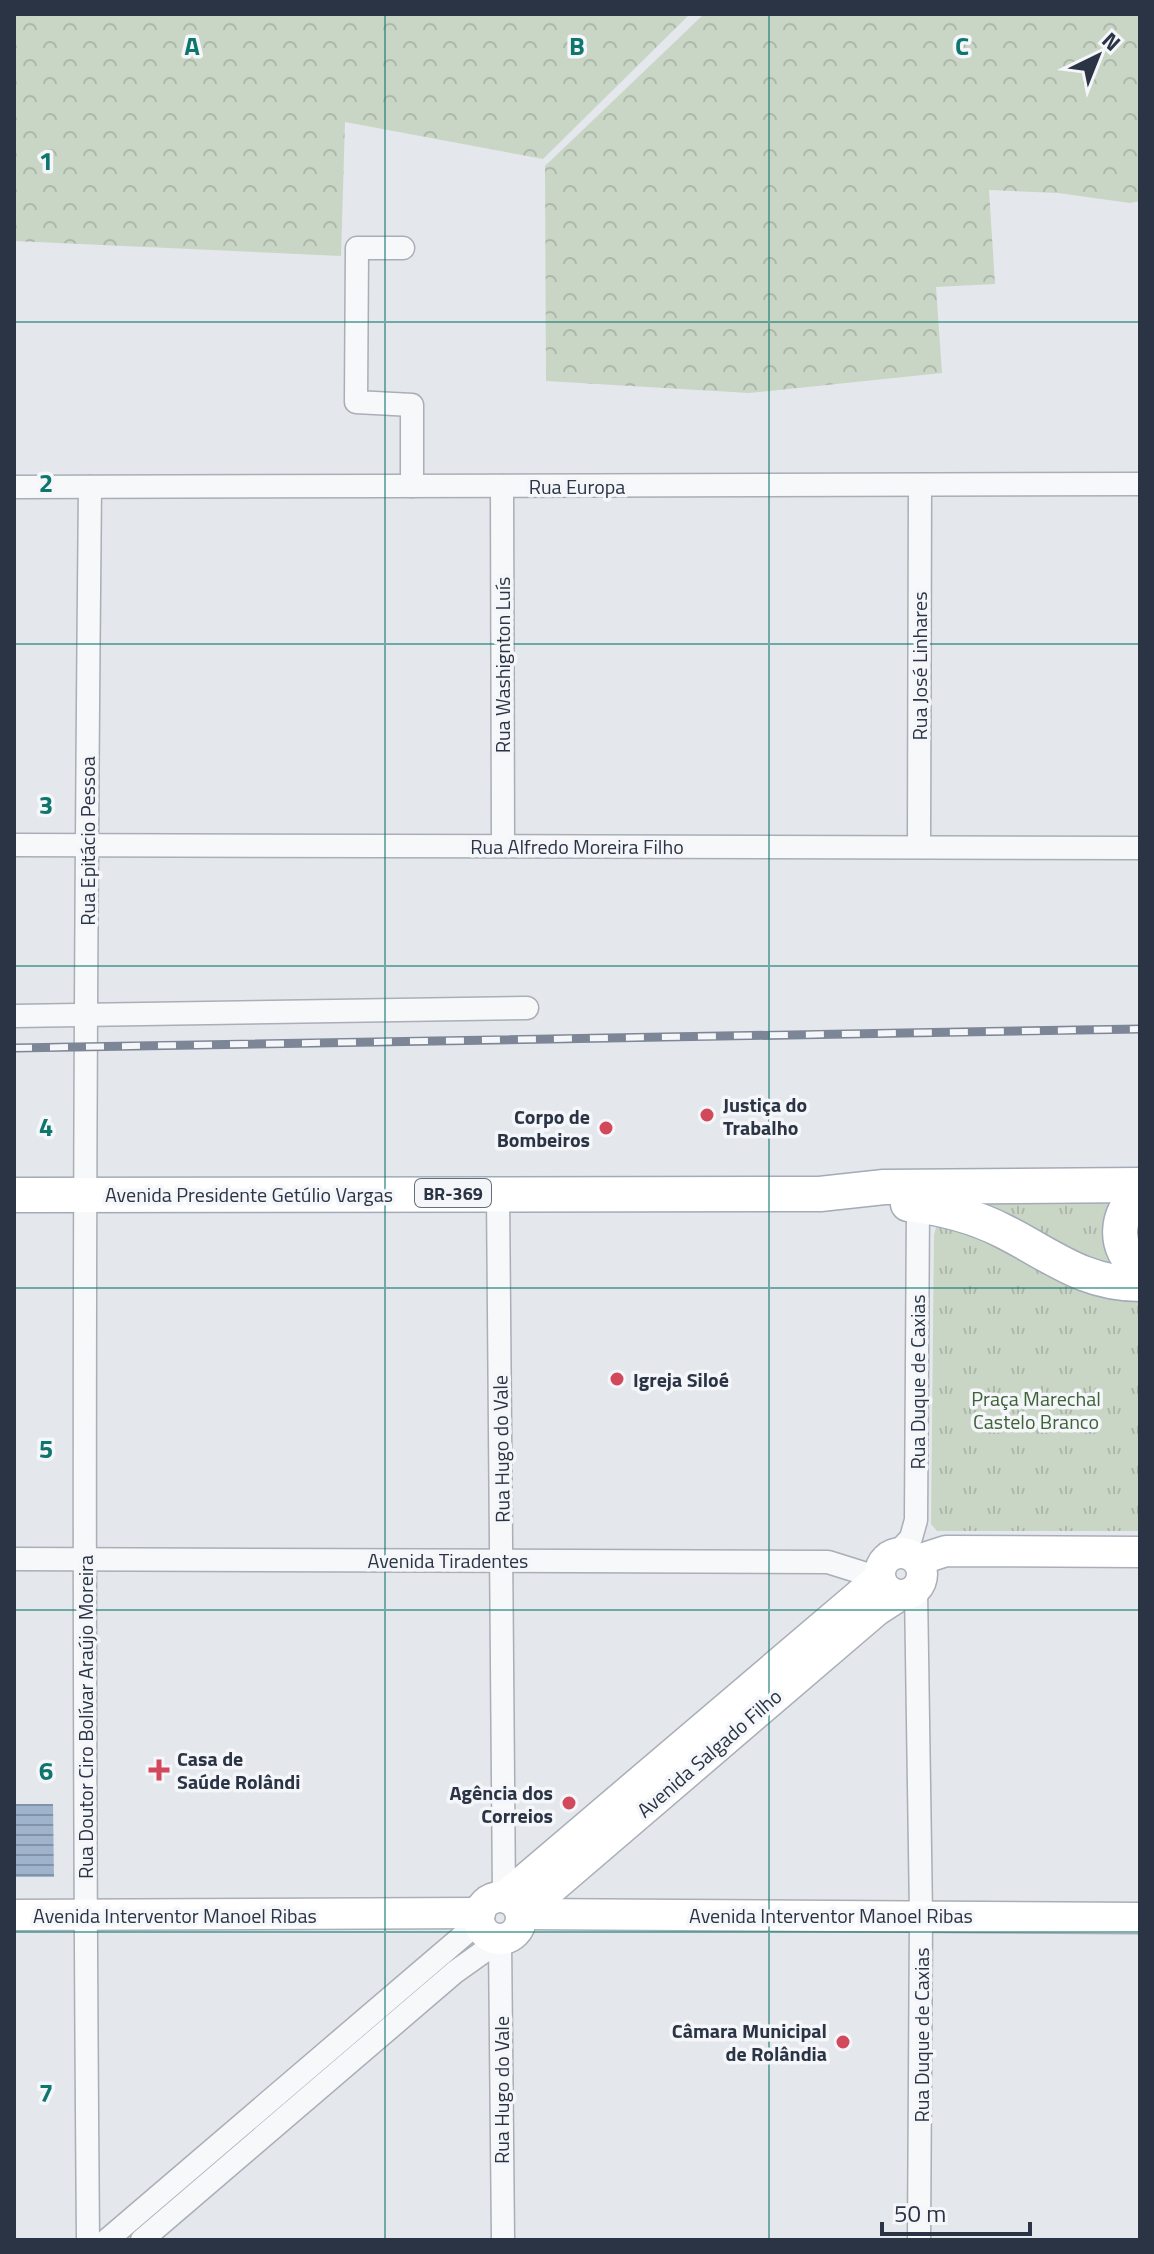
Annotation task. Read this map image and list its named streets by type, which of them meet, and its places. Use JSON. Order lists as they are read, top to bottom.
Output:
{
  "streets": {
    "main road": ["BR-369", "Avenida Presidente Getúlio Vargas"],
    "street": [
      "Rua Europa",
      "Rua Washignton Luís",
      "Rua José Linhares",
      "Rua Epitácio Pessoa",
      "Rua Alfredo Moreira Filho",
      "Rua Duque de Caxias",
      "Rua Hugo do Vale",
      "Avenida Tiradentes",
      "Rua Doutor Ciro Bolívar Araújo Moreira",
      "Avenida Salgado Filho",
      "Avenida Interventor Manoel Ribas"
    ]
  },
  "crossings": [
    ["Rua Europa", "Rua Washignton Luís"],
    ["Rua Europa", "Rua José Linhares"],
    ["Rua Europa", "Rua Epitácio Pessoa"],
    ["Rua Washignton Luís", "Rua Alfredo Moreira Filho"],
    ["Rua José Linhares", "Rua Alfredo Moreira Filho"],
    ["Rua Epitácio Pessoa", "Rua Alfredo Moreira Filho"],
    ["Rua Epitácio Pessoa", "Avenida Presidente Getúlio Vargas"],
    ["Rua Epitácio Pessoa", "Rua Doutor Ciro Bolívar Araújo Moreira"],
    ["Avenida Presidente Getúlio Vargas", "Rua Duque de Caxias"],
    ["Avenida Presidente Getúlio Vargas", "Rua Hugo do Vale"],
    ["Avenida Presidente Getúlio Vargas", "Rua Doutor Ciro Bolívar Araújo Moreira"],
    ["Rua Duque de Caxias", "Avenida Tiradentes"],
    ["Rua Duque de Caxias", "Avenida Salgado Filho"],
    ["Rua Duque de Caxias", "Avenida Interventor Manoel Ribas"],
    ["Rua Hugo do Vale", "Avenida Tiradentes"],
    ["Rua Hugo do Vale", "Avenida Salgado Filho"],
    ["Rua Hugo do Vale", "Avenida Interventor Manoel Ribas"],
    ["Avenida Tiradentes", "Rua Doutor Ciro Bolívar Araújo Moreira"],
    ["Avenida Tiradentes", "Avenida Salgado Filho"],
    ["Rua Doutor Ciro Bolívar Araújo Moreira", "Avenida Interventor Manoel Ribas"],
    ["Avenida Salgado Filho", "Avenida Interventor Manoel Ribas"]
  ],
  "parks": ["Praça Marechal Castelo Branco"],
  "places": {
    "other": [
      "Justiça do Trabalho",
      "Corpo de Bombeiros",
      "Igreja Siloé",
      "Agência dos Correios",
      "Câmara Municipal de Rolândia"
    ],
    "health": ["Casa de Saúde Rolândi"]
  },
  "scale_bar": "50 m",
  "north": "top right",
  "grid": {
    "columns": ["A", "B", "C"],
    "rows": [
      "1",
      "2",
      "3",
      "4",
      "5",
      "6",
      "7"
    ]
  }
}
